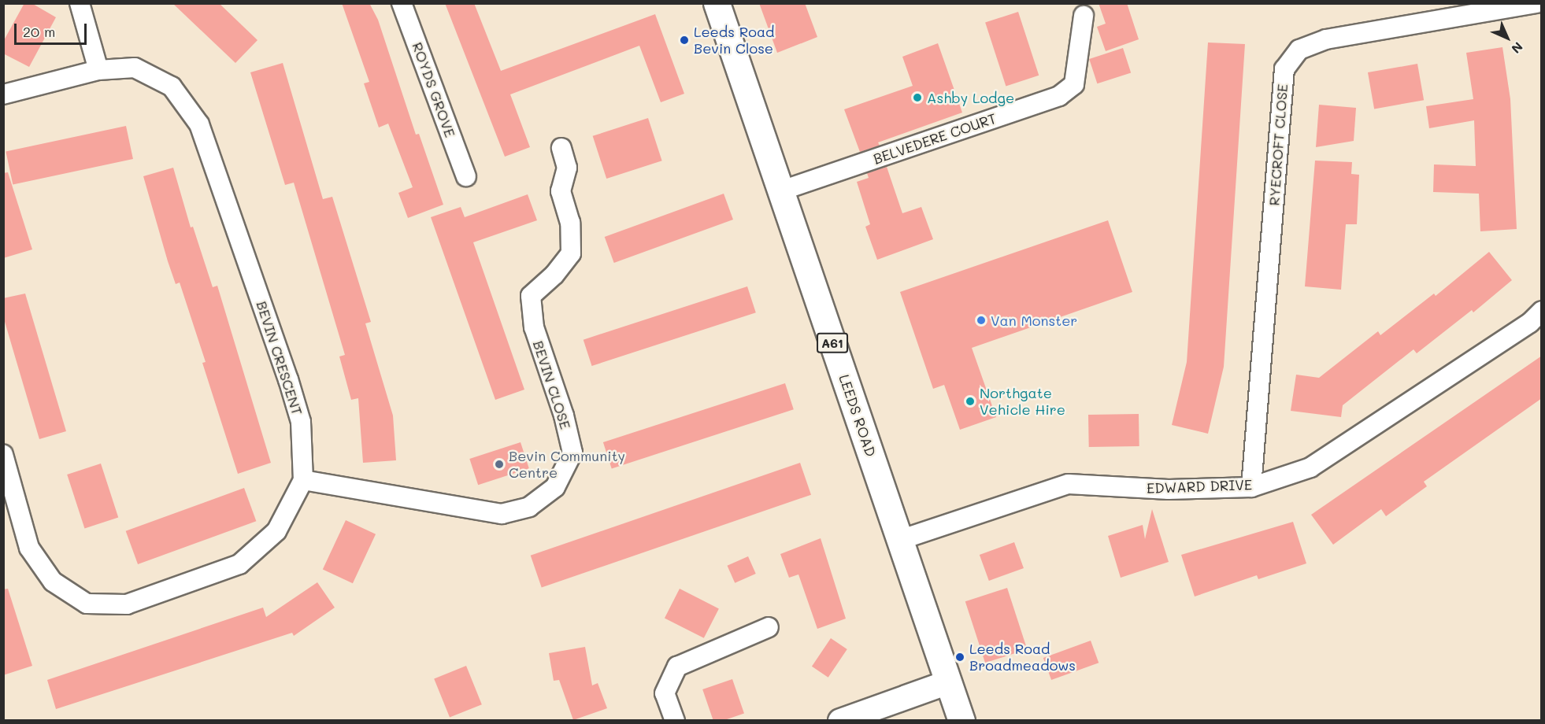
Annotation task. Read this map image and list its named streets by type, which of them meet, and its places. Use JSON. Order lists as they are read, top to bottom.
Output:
{
  "streets": {
    "main road": ["A61", "LEEDS ROAD"],
    "street": [
      "ROYDS GROVE",
      "BELVEDERE COURT",
      "RYECROFT CLOSE",
      "BEVIN CRESCENT",
      "BEVIN CLOSE",
      "EDWARD DRIVE"
    ]
  },
  "crossings": [
    ["BELVEDERE COURT", "LEEDS ROAD"],
    ["RYECROFT CLOSE", "EDWARD DRIVE"],
    ["BEVIN CRESCENT", "BEVIN CLOSE"],
    ["LEEDS ROAD", "EDWARD DRIVE"]
  ],
  "places": [
    "Leeds Road Bevin Close",
    "Ashby Lodge",
    "Van Monster",
    "Northgate Vehicle Hire",
    "Bevin Community Centre",
    "Leeds Road Broadmeadows"
  ],
  "scale_bar": "20 m",
  "north": "bottom right"
}
